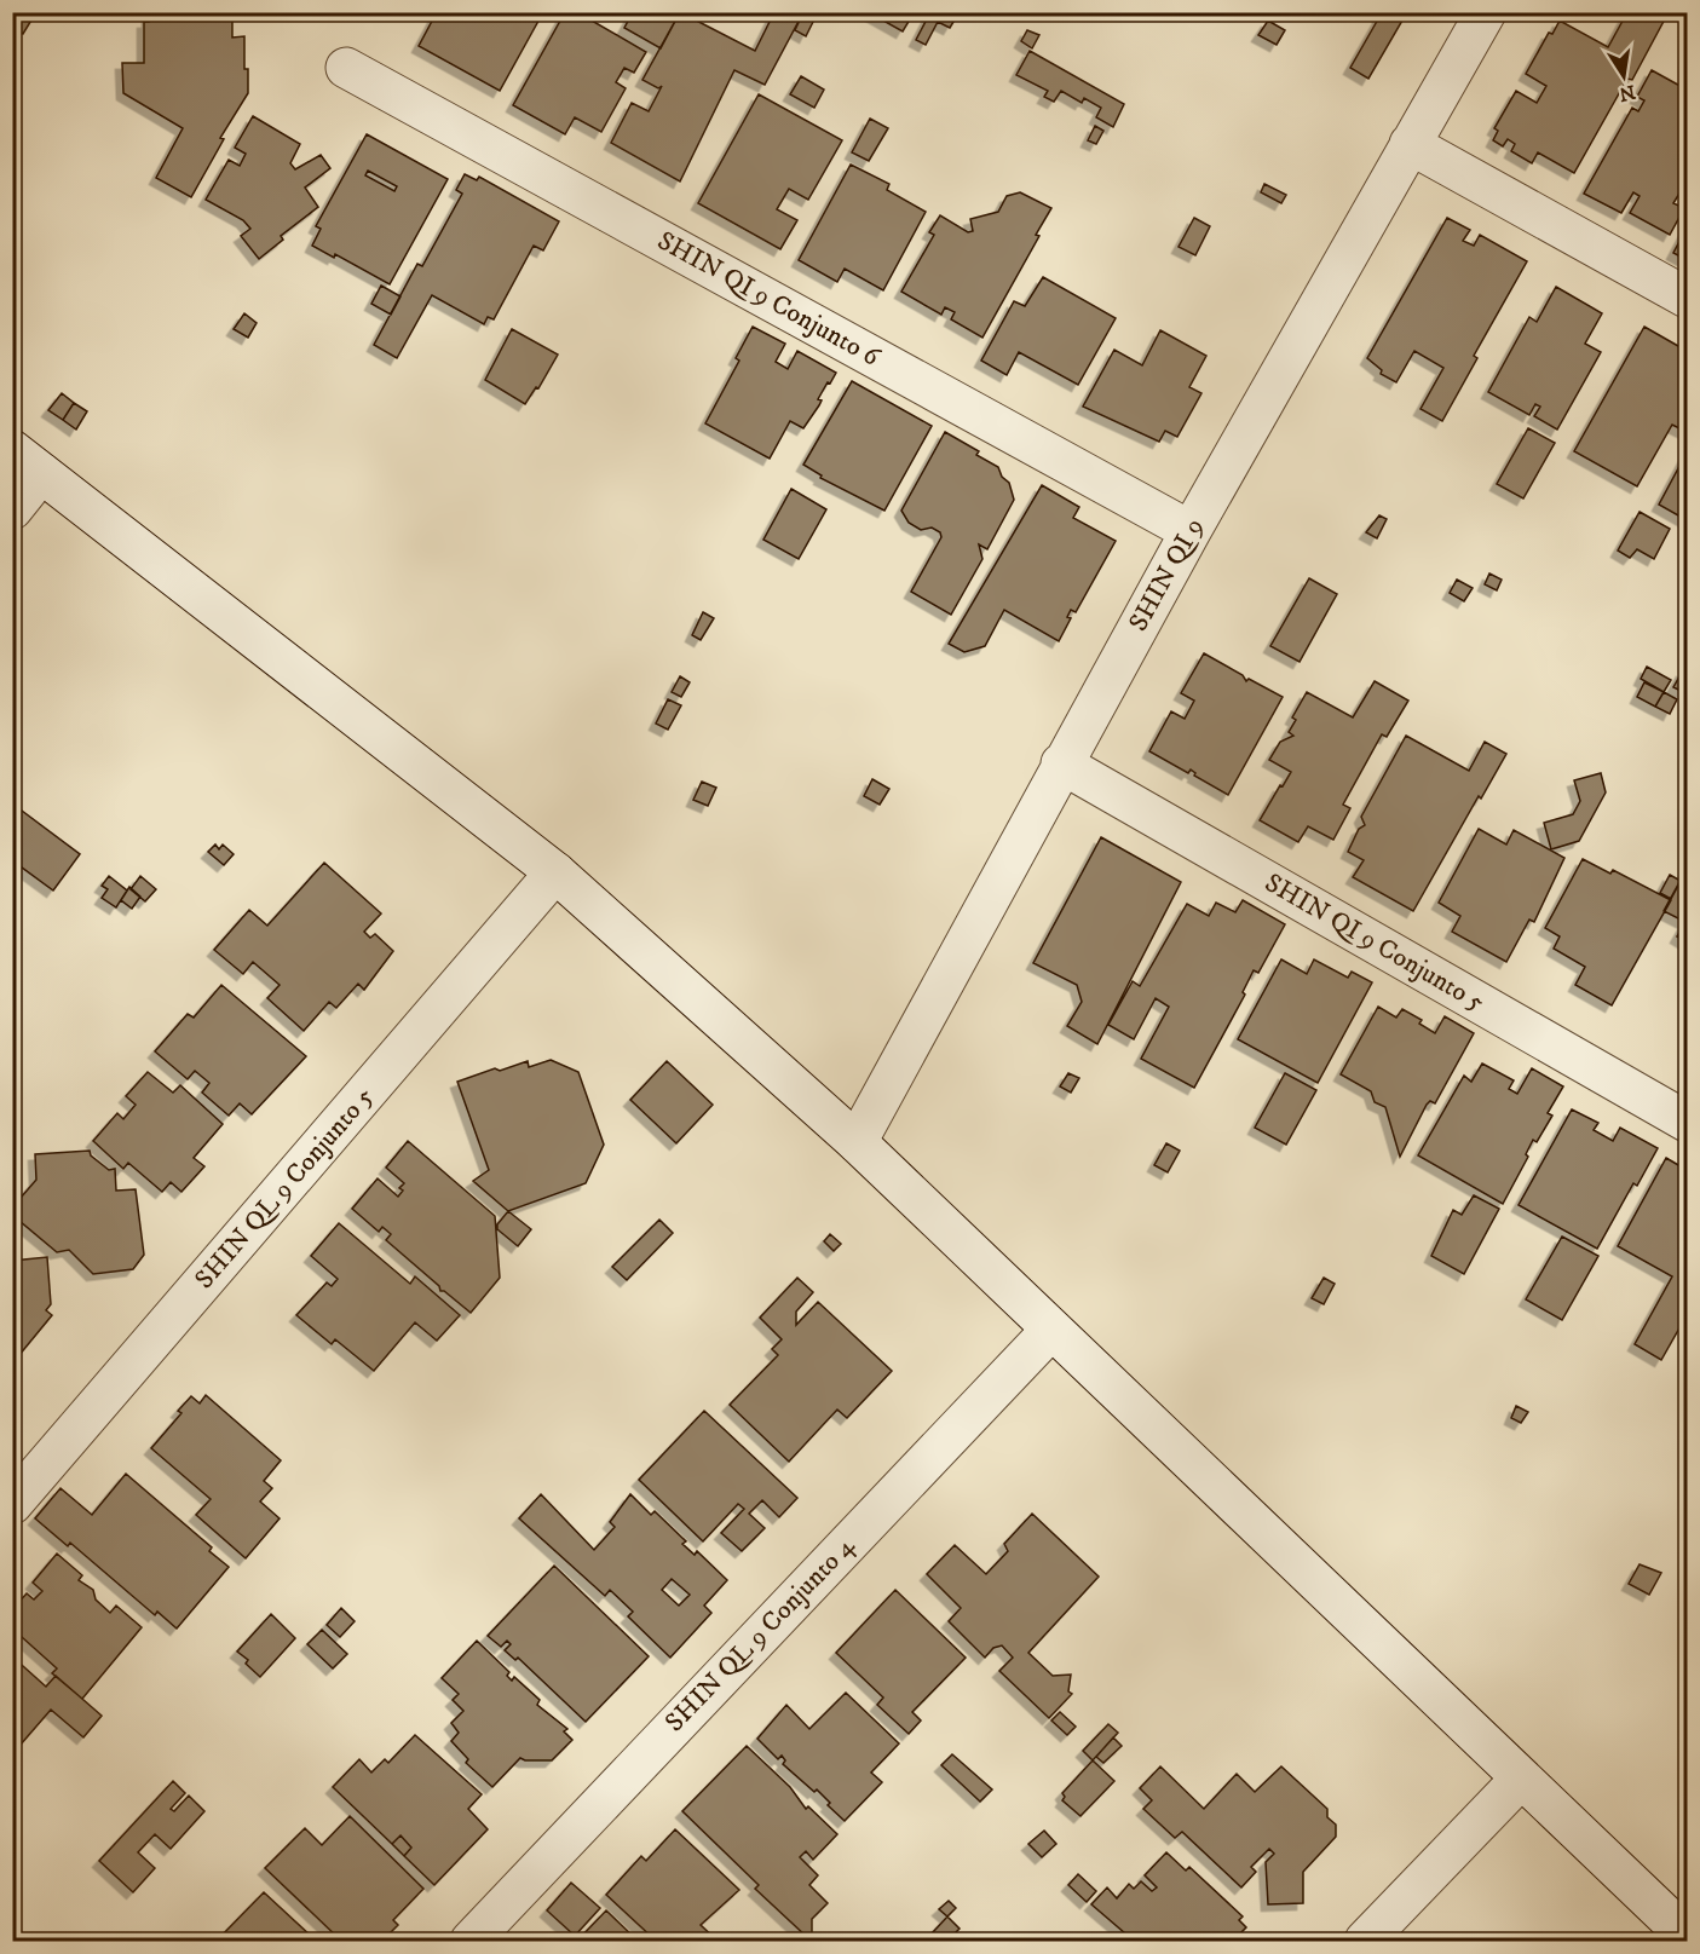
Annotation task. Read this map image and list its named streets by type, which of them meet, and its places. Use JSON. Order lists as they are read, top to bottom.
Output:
{
  "streets": {
    "street": [
      "SHIN QI 9 Conjunto 6",
      "SHIN QI 9",
      "SHIN QI 9 Conjunto 5",
      "SHIN QL 9 Conjunto 5",
      "SHIN QL 9 Conjunto 4"
    ]
  },
  "crossings": [
    ["SHIN QI 9 Conjunto 6", "SHIN QI 9"],
    ["SHIN QI 9", "SHIN QI 9 Conjunto 5"]
  ],
  "north": "bottom"
}
